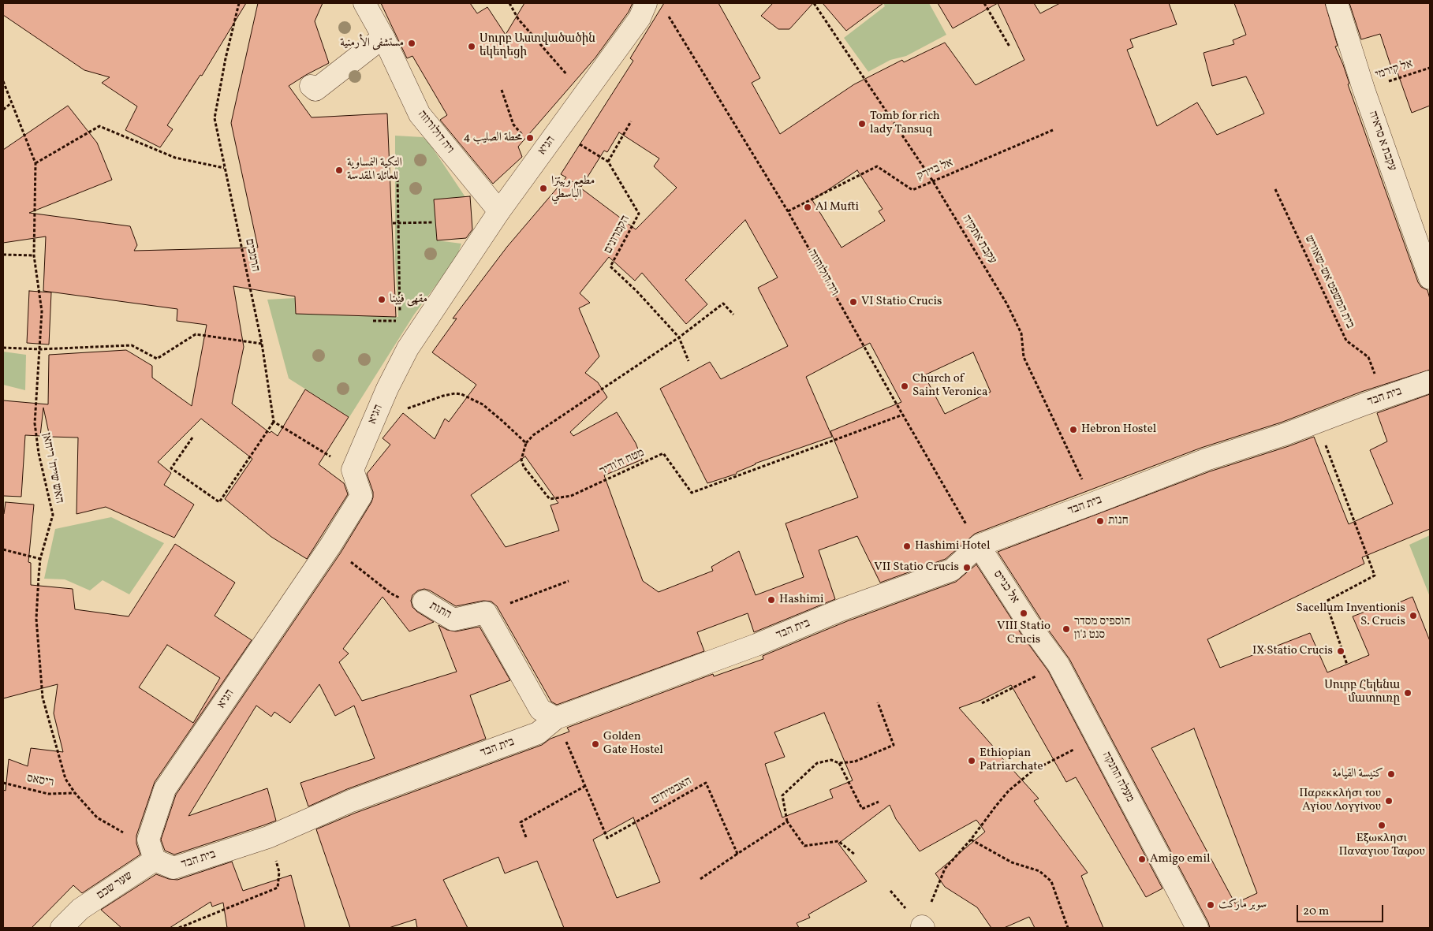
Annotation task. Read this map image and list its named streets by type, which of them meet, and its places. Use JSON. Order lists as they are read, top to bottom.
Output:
{
  "streets": {
    "street": [
      "ויה דולורוזה",
      "עקבת א סראיה",
      "הגיא",
      "בית הבד",
      "אל כנייס",
      "התות",
      "מעלה החנקה",
      "שער שכם"
    ],
    "path": [
      "אל קירמי",
      "אל ביירק",
      "הקמרונים",
      "עקבת אתקיה",
      "הרמכים",
      "בית המשפט אש-שאוויש",
      "מטח ח'ודיר",
      "האש שייח' ריחאן",
      "ריסאס",
      "האבטיחים"
    ]
  },
  "crossings": [
    ["אל קירמי", "עקבת א סראיה"],
    ["ויה דולורוזה", "הגיא"],
    ["ויה דולורוזה", "אל ביירק"],
    ["ויה דולורוזה", "בית הבד"],
    ["ויה דולורוזה", "מטח ח'ודיר"],
    ["ויה דולורוזה", "אל כנייס"],
    ["הגיא", "בית הבד"],
    ["הגיא", "האש שייח' ריחאן"],
    ["הגיא", "התות"],
    ["הגיא", "שער שכם"],
    ["אל ביירק", "עקבת אתקיה"],
    ["עקבת אתקיה", "בית הבד"],
    ["בית המשפט אש-שאוויש", "בית הבד"],
    ["בית הבד", "האש שייח' ריחאן"],
    ["בית הבד", "אל כנייס"],
    ["בית הבד", "האבטיחים"],
    ["בית הבד", "שער שכם"],
    ["האש שייח' ריחאן", "ריסאס"],
    ["האש שייח' ריחאן", "שער שכם"],
    ["אל כנייס", "מעלה החנקה"]
  ],
  "places": [
    "مستشفى الأرمنية",
    "Սուրբ Աստվածածին եկեղեցի",
    "Tomb for rich lady Tansuq",
    "محطة الصليب 4",
    "التكية النمساوية للعائلة المقدسة",
    "مطعم وبيتزا الباسطي",
    "Al Mufti",
    "مقهى فيينا",
    "VI Statio Crucis",
    "Church of Saint Veronica",
    "Hebron Hostel",
    "חנות",
    "Hashimi Hotel",
    "VII Statio Crucis",
    "Hashimi",
    "VIII Statio Crucis",
    "Sacellum Inventionis S. Crucis",
    "הוספיס מסדר סנט ג'ון",
    "IX Statio Crucis",
    "Սուրբ Հելենա մատուռը",
    "Golden Gate Hostel",
    "Ethiopian Patriarchate",
    "كنيسة القيامة",
    "Παρεκκλήσι του Αγίου Λογγίνου",
    "Εξωκλησι Παναγιου Ταφου",
    "Amigo emil",
    "سوبر ماركت"
  ],
  "scale_bar": "20 m"
}
